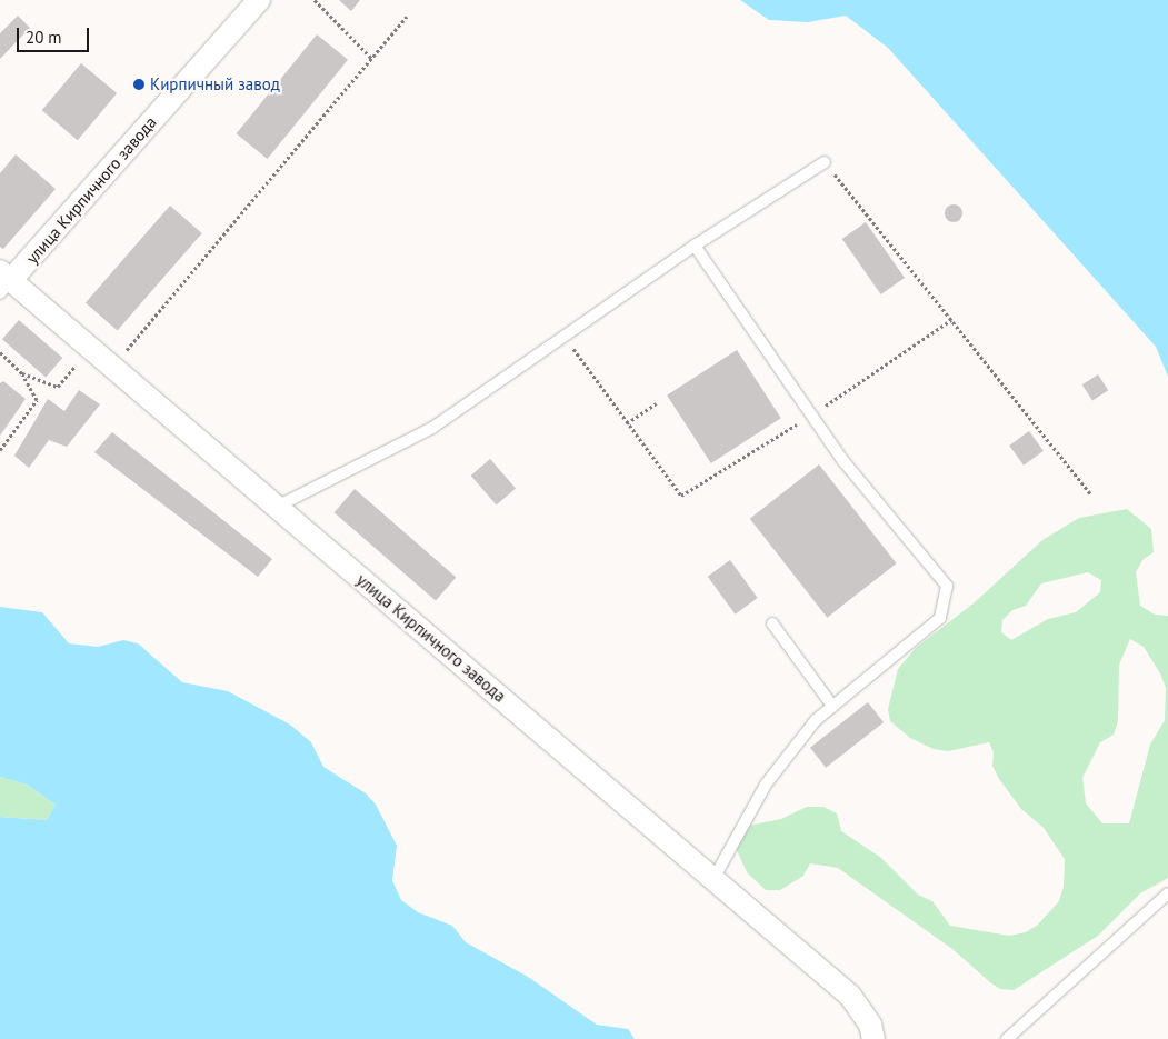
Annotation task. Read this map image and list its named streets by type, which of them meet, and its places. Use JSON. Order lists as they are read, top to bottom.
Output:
{
  "streets": {
    "street": ["улица Кирпичного завода"]
  },
  "places": ["Кирпичный завод"],
  "scale_bar": "20 m"
}
